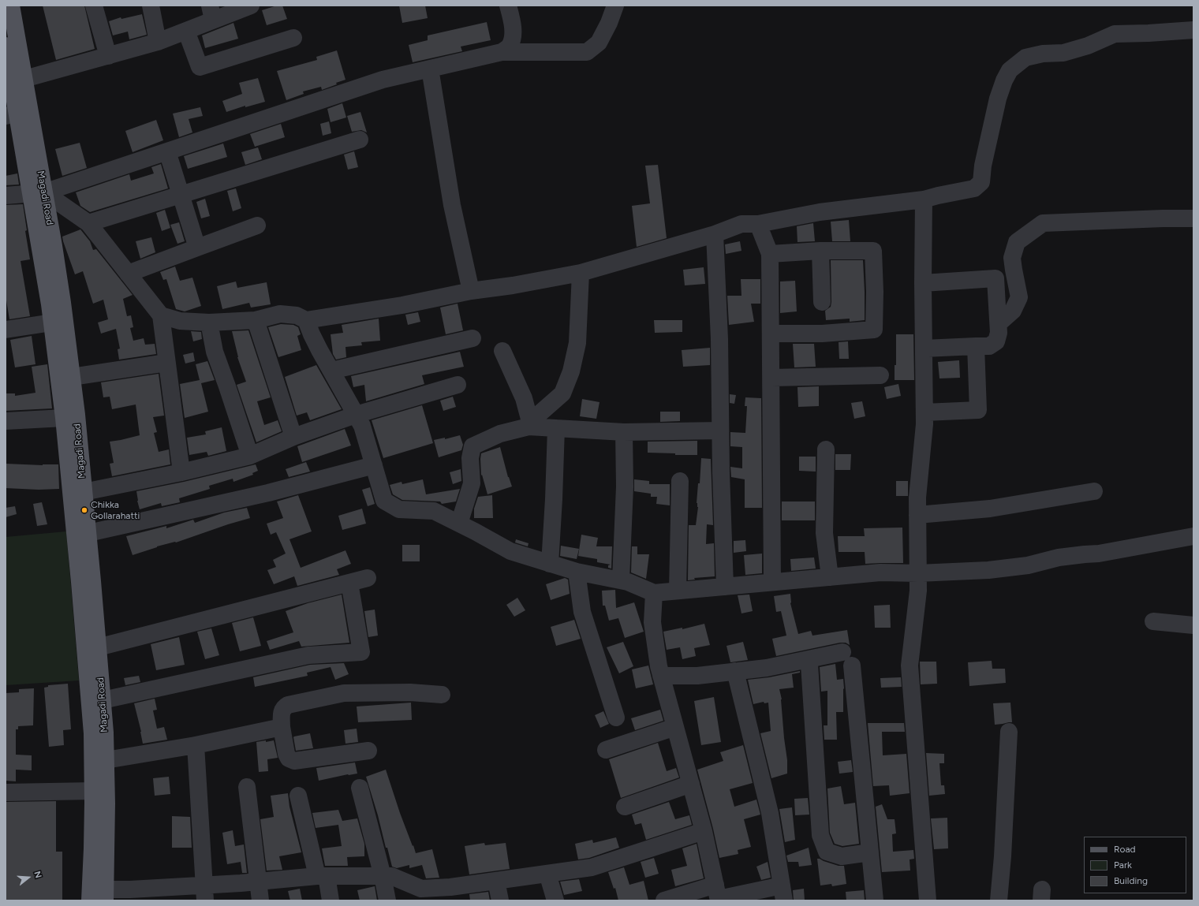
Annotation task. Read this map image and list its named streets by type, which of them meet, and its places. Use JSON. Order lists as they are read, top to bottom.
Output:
{
  "streets": {
    "main road": ["Magadi Road"]
  },
  "places": ["Chikka Gollarahatti"],
  "legend": ["Road", "Park", "Building"],
  "north": "right"
}
